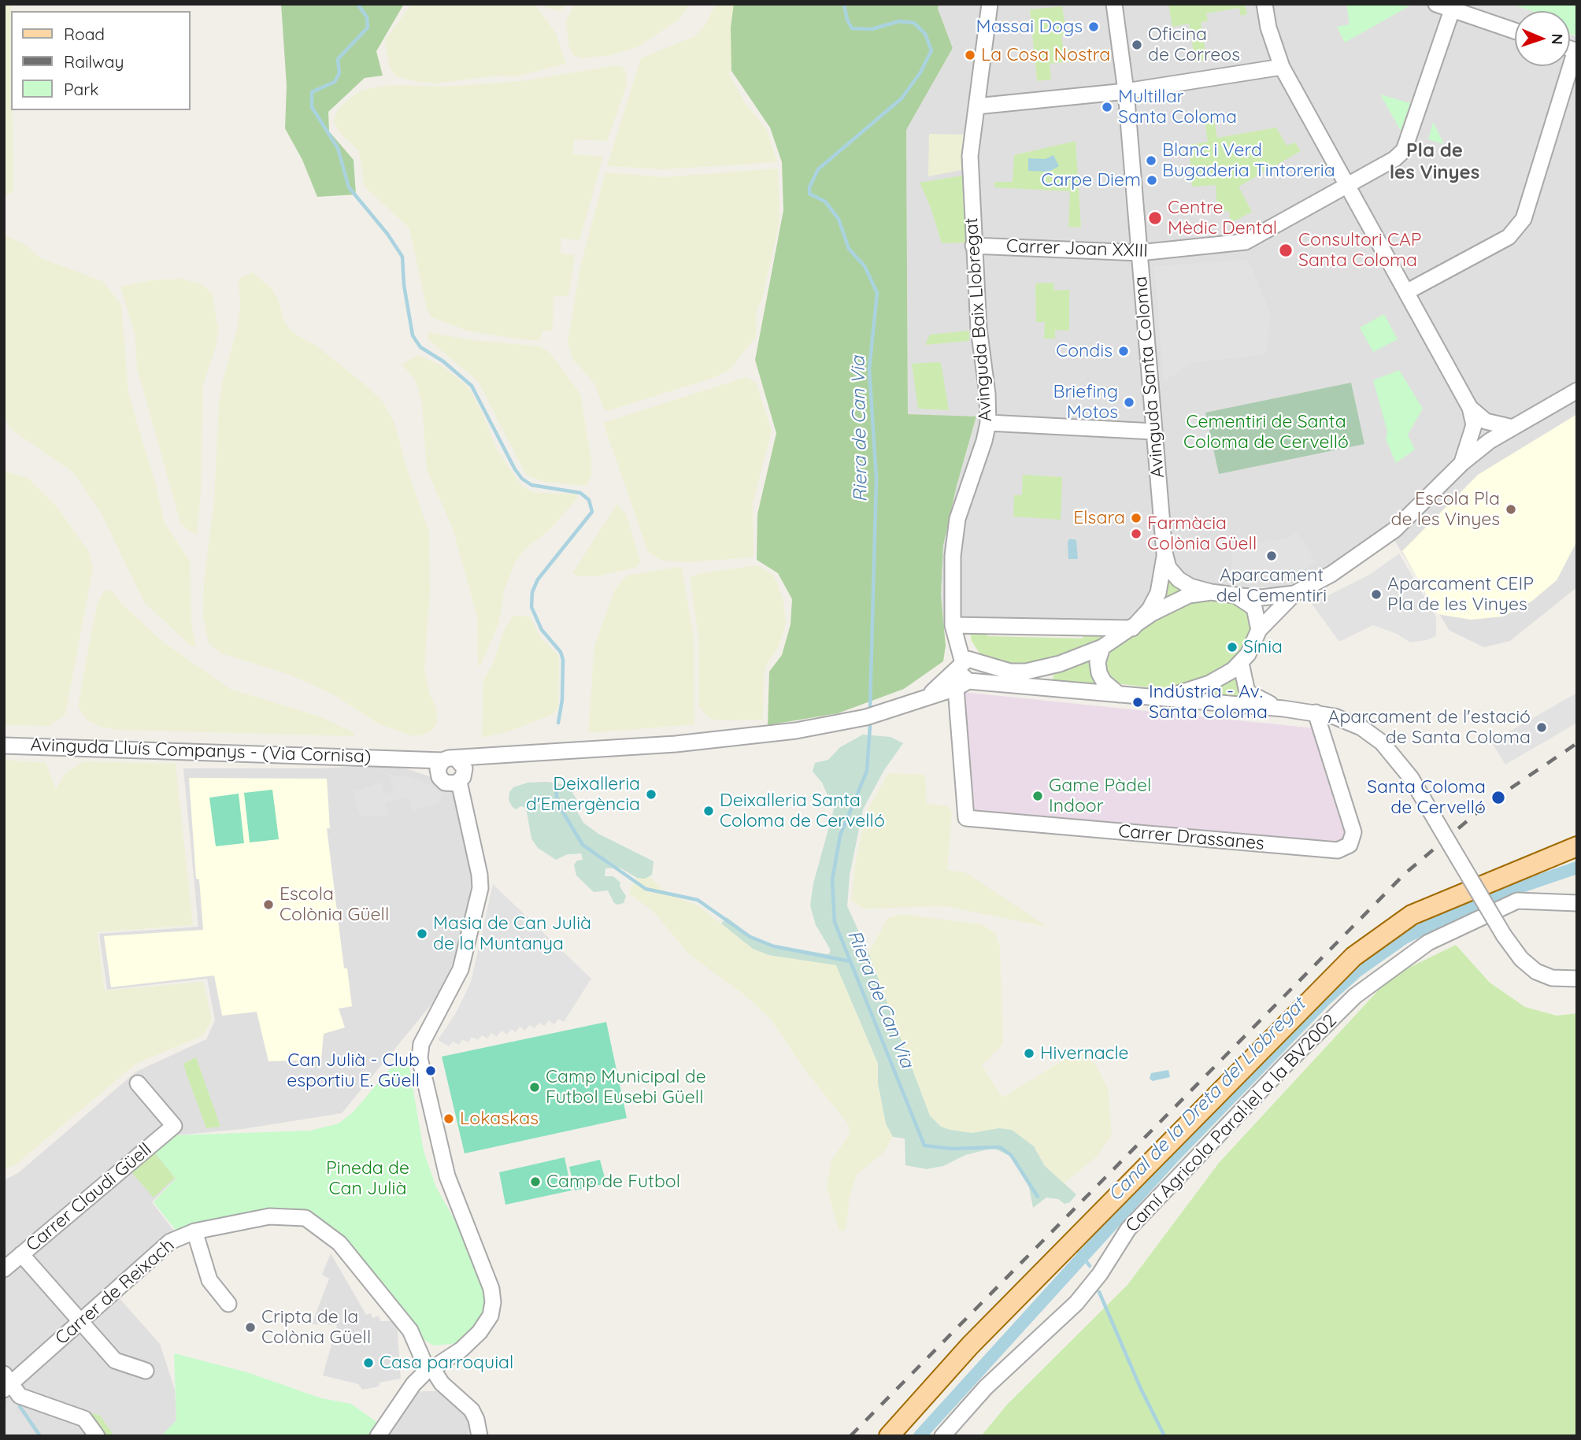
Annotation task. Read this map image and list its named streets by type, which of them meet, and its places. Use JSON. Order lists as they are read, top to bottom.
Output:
{
  "streets": {
    "street": [
      "Carrer Joan XXIII",
      "Avinguda Baix Llobregat",
      "Avinguda Santa Coloma",
      "Avinguda Lluís Companys - (Via Cornisa)",
      "Carrer Drassanes",
      "Camí Agricola Paral·lel a la BV2002",
      "Carrer Claudi Güell",
      "Carrer de Reixach"
    ]
  },
  "crossings": [
    ["Carrer Joan XXIII", "Avinguda Baix Llobregat"],
    ["Carrer Joan XXIII", "Avinguda Santa Coloma"],
    ["Avinguda Baix Llobregat", "Avinguda Lluís Companys - (Via Cornisa)"],
    ["Avinguda Baix Llobregat", "Carrer Drassanes"],
    ["Avinguda Lluís Companys - (Via Cornisa)", "Carrer Drassanes"]
  ],
  "districts": ["Pla de les Vinyes"],
  "water": ["Riera de Can Via", "Canal de la Dreta del Llobregat"],
  "parks": ["Cementiri de Santa Coloma de Cervelló", "Pineda de Can Julià"],
  "places": [
    "Massai Dogs",
    "Oficina de Correos",
    "La Cosa Nostra",
    "Multillar Santa Coloma",
    "Blanc i Verd Bugaderia Tintoreria",
    "Carpe Diem",
    "Centre Mèdic Dental",
    "Consultori CAP Santa Coloma",
    "Condis",
    "Briefing Motos",
    "Escola Pla de les Vinyes",
    "Elsara",
    "Farmàcia Colònia Güell",
    "Aparcament del Cementiri",
    "Aparcament CEIP Pla de les Vinyes",
    "Sínia",
    "Indústria - Av. Santa Coloma",
    "Aparcament de l'estació de Santa Coloma",
    "Deixalleria d'Emergència",
    "Game Pàdel Indoor",
    "Santa Coloma de Cervelló",
    "Deixalleria Santa Coloma de Cervelló",
    "Escola Colònia Güell",
    "Masia de Can Julià de la Muntanya",
    "Hivernacle",
    "Can Julià - Club esportiu E. Güell",
    "Camp Municipal de Futbol Eusebi Güell",
    "Lokaskas",
    "Camp de Futbol",
    "Cripta de la Colònia Güell",
    "Casa parroquial"
  ],
  "legend": ["Road", "Railway", "Park"],
  "north": "right"
}
